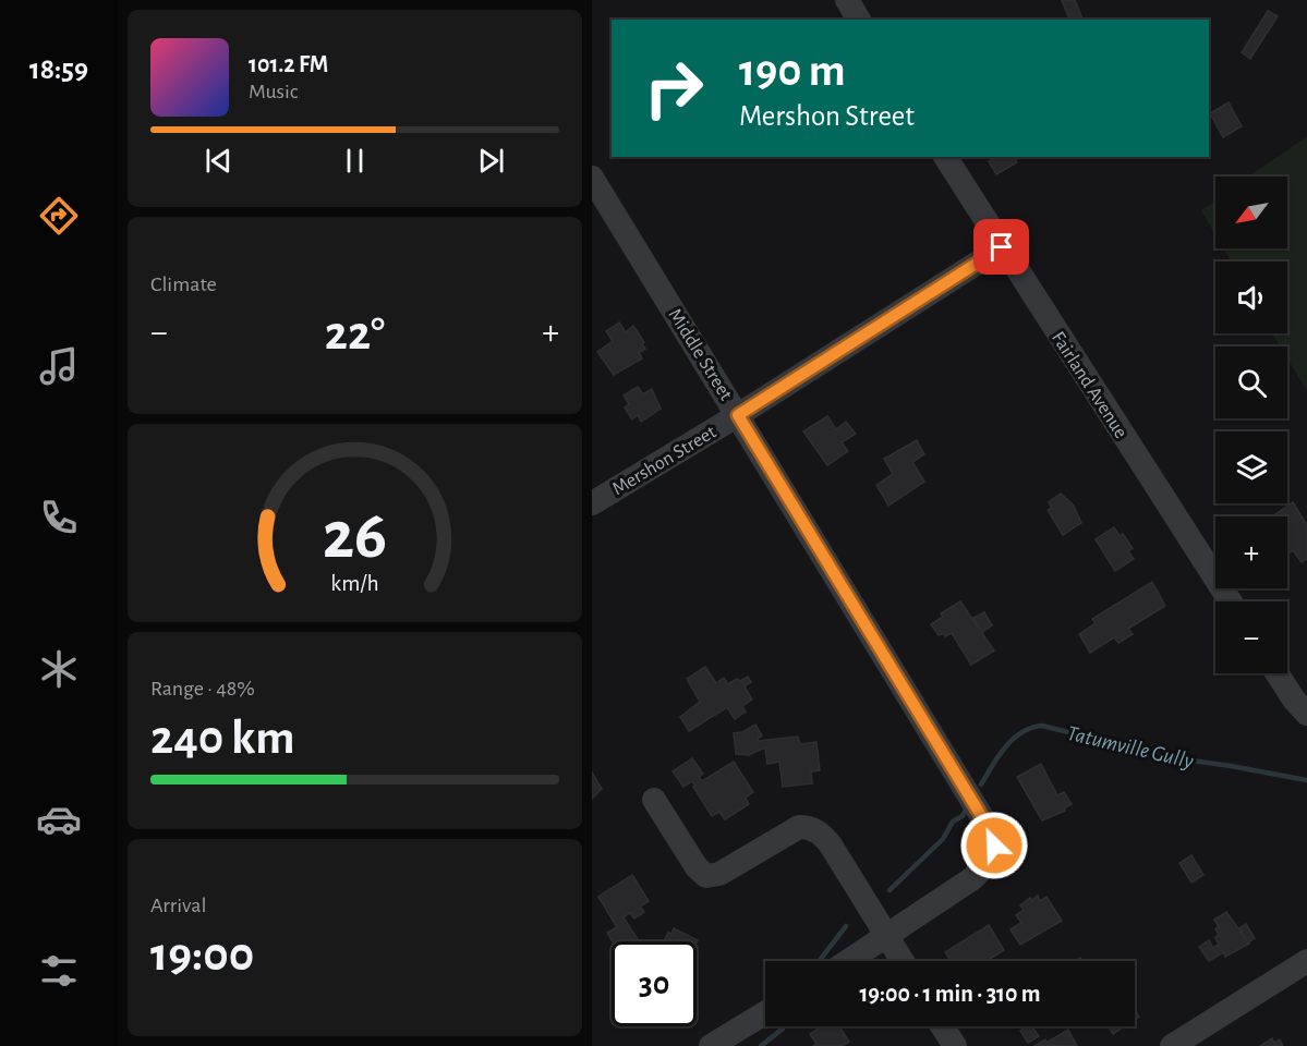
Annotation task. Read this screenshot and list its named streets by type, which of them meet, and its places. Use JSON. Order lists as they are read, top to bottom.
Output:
{
  "streets": {
    "street": ["Middle Street", "Fairland Avenue", "Mershon Street"]
  },
  "crossings": [
    ["Middle Street", "Mershon Street"],
    ["Fairland Avenue", "Mershon Street"]
  ],
  "water": ["Tatumville Gully"],
  "north": "bottom left",
  "page": {
    "tabs": "18:59",
    "turn": ["190 m", "Mershon Street"],
    "song": ["101.2 FM", "Music"],
    "map_buttons": ["+", "−"],
    "tile": [
      "Climate",
      ["Range · 48%", "240 km"],
      ["Arrival", "19:00"]
    ],
    "heat": ["−", "22°", "+"],
    "limit": "30",
    "trip": "19:00 · 1 min · 310 m",
    "gauge": ["26", "km/h"]
  }
}
